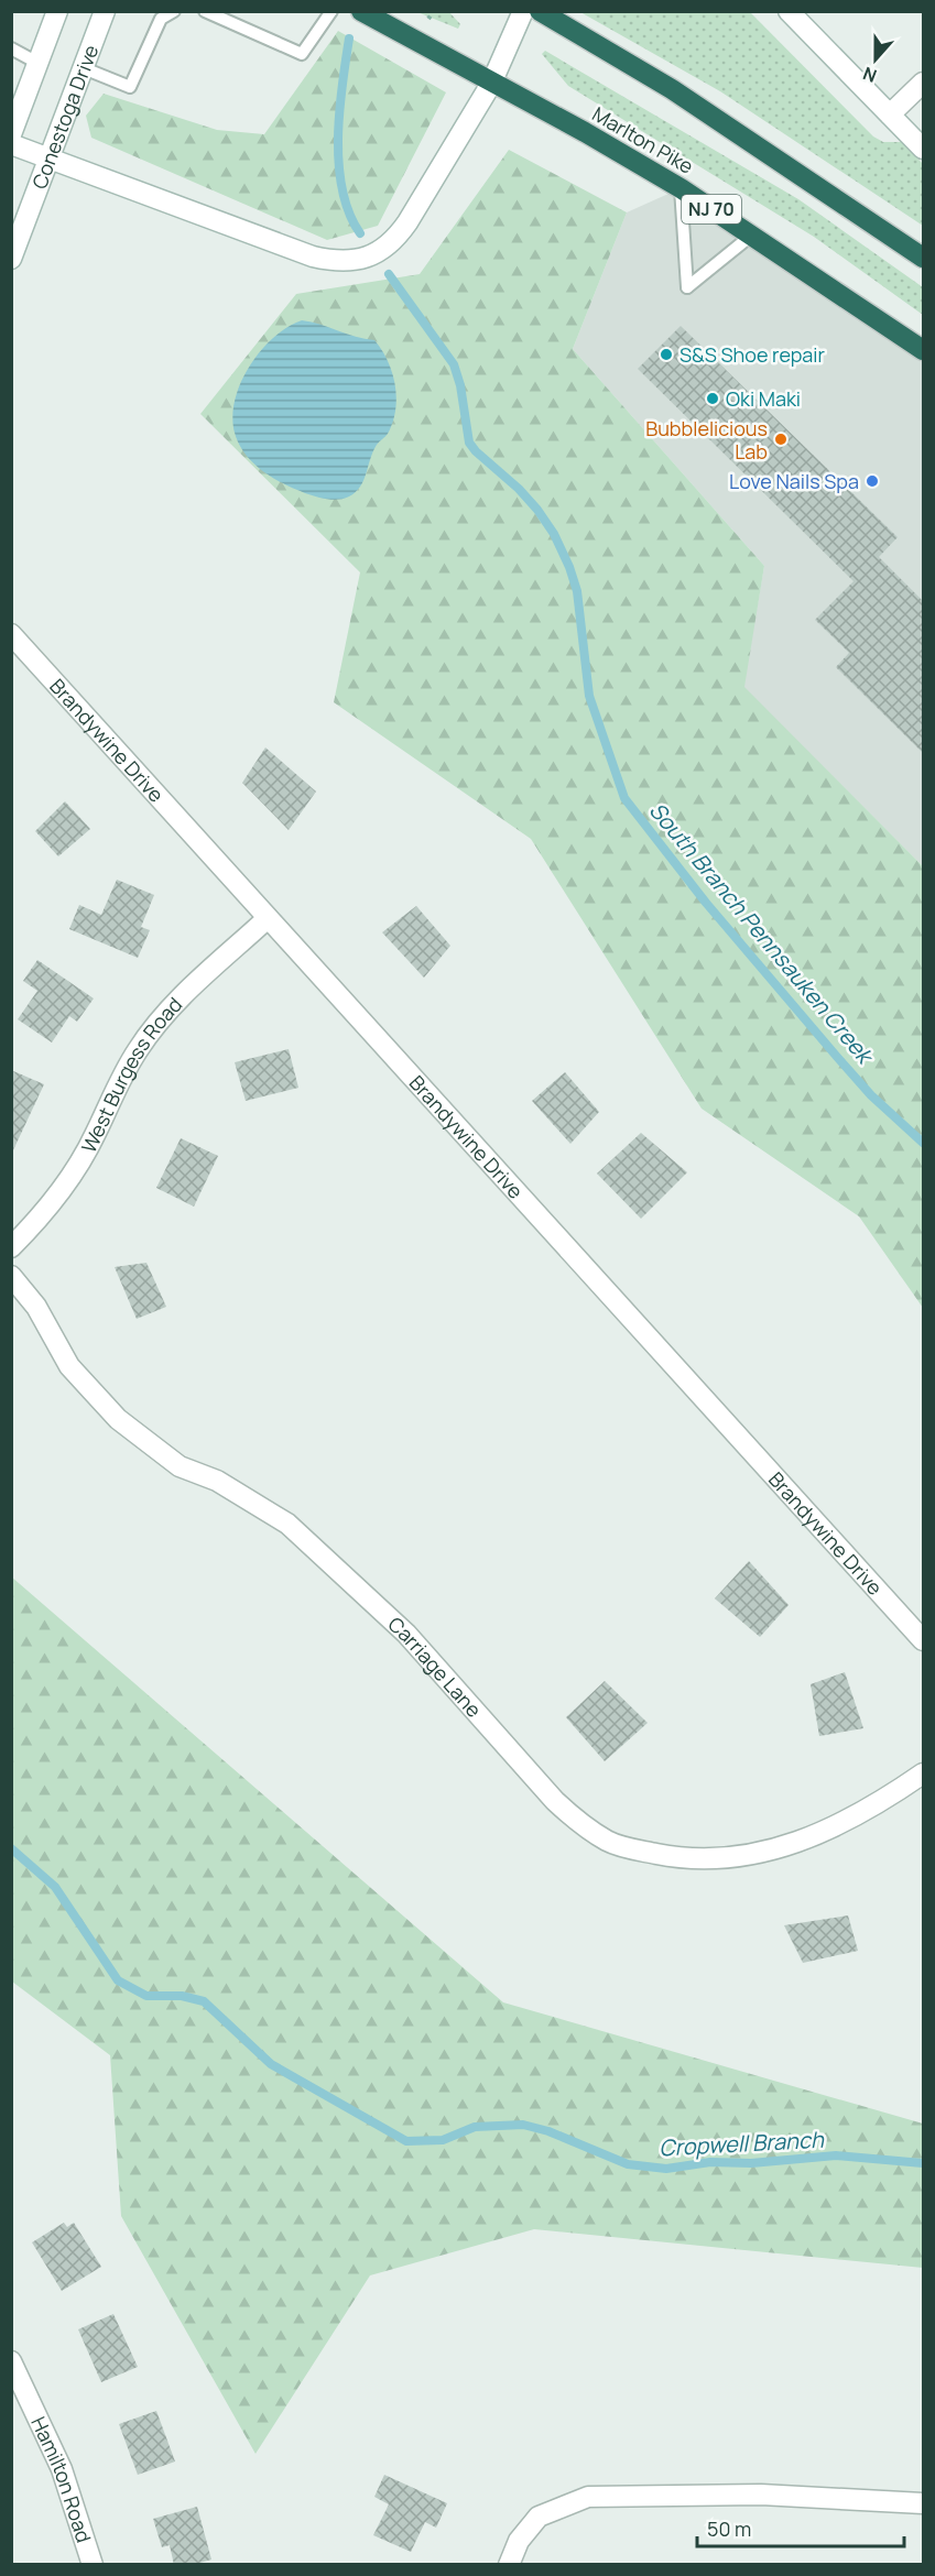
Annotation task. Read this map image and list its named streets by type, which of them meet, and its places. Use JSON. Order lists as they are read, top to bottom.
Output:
{
  "streets": {
    "highway": ["Marlton Pike", "NJ 70"],
    "street": [
      "Conestoga Drive",
      "Brandywine Drive",
      "West Burgess Road",
      "Carriage Lane",
      "Hamilton Road"
    ]
  },
  "crossings": [
    ["Brandywine Drive", "West Burgess Road"]
  ],
  "water": ["South Branch Pennsauken Creek", "Cropwell Branch"],
  "places": [
    "S&S Shoe repair",
    "Oki Maki",
    "Bubblelicious Lab",
    "Love Nails Spa"
  ],
  "scale_bar": "50 m",
  "north": "bottom"
}
